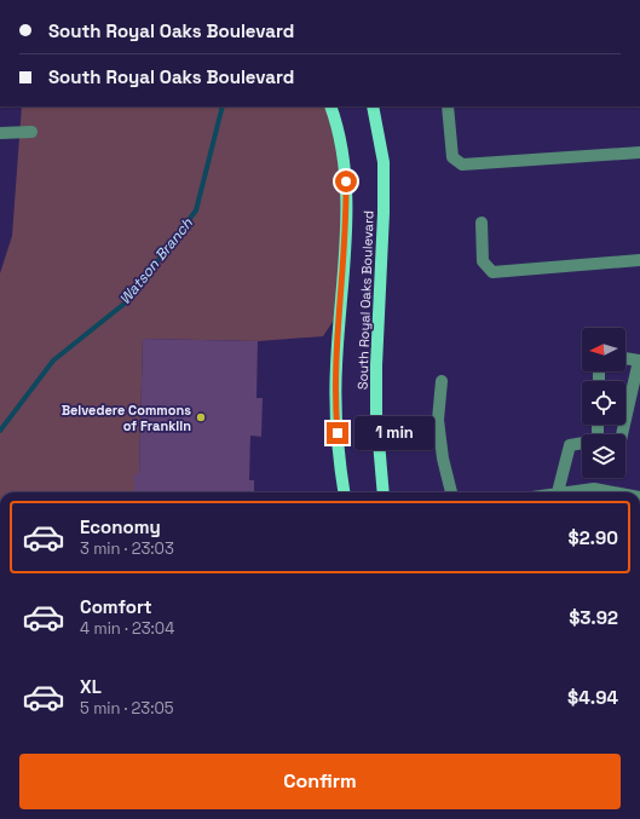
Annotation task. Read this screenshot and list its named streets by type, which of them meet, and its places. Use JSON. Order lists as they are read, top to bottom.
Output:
{
  "streets": {
    "main road": ["South Royal Oaks Boulevard"]
  },
  "water": ["Watson Branch"],
  "places": ["Belvedere Commons of Franklin"],
  "north": "left",
  "page": {
    "banner": ["South Royal Oaks Boulevard", "South Royal Oaks Boulevard"],
    "bubble": "1 min",
    "list": [
      {
        "name": "Economy",
        "note": "3 min · 23:03",
        "value": "$2.90"
      },
      {
        "name": "Comfort",
        "note": "4 min · 23:04",
        "value": "$3.92"
      },
      {
        "name": "XL",
        "note": "5 min · 23:05",
        "value": "$4.94"
      }
    ],
    "buttons": "Confirm"
  }
}
